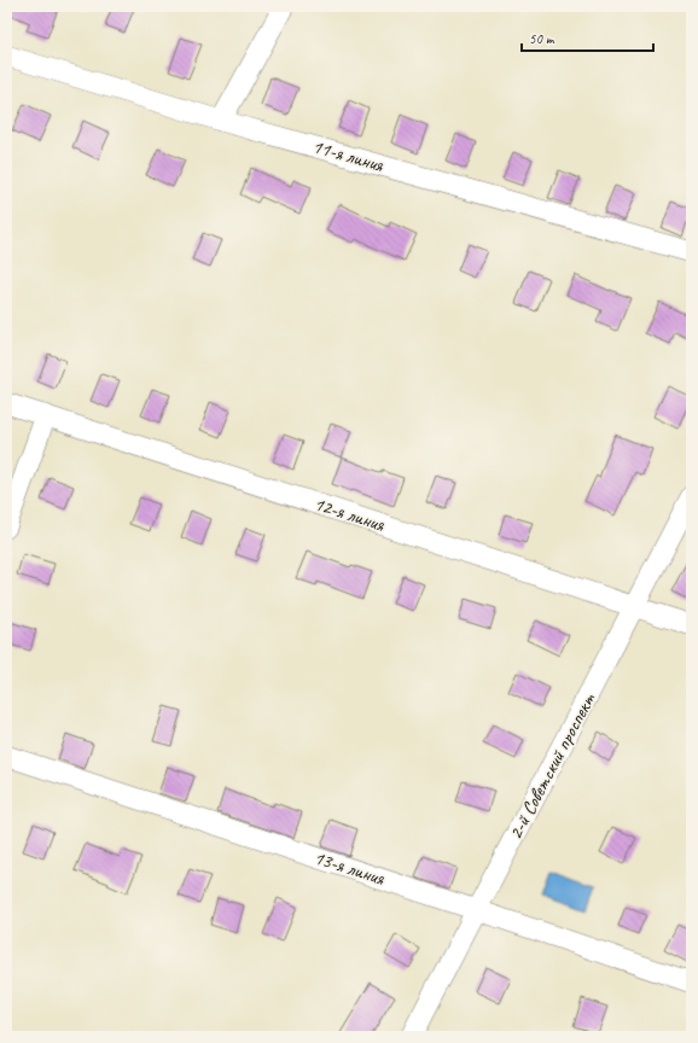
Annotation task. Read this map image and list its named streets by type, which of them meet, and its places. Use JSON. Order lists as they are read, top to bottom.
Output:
{
  "streets": {
    "street": [
      "11-я линия",
      "12-я линия",
      "2-й Советский проспект",
      "13-я линия"
    ]
  },
  "crossings": [
    ["12-я линия", "2-й Советский проспект"],
    ["2-й Советский проспект", "13-я линия"]
  ],
  "scale_bar": "50 m"
}
